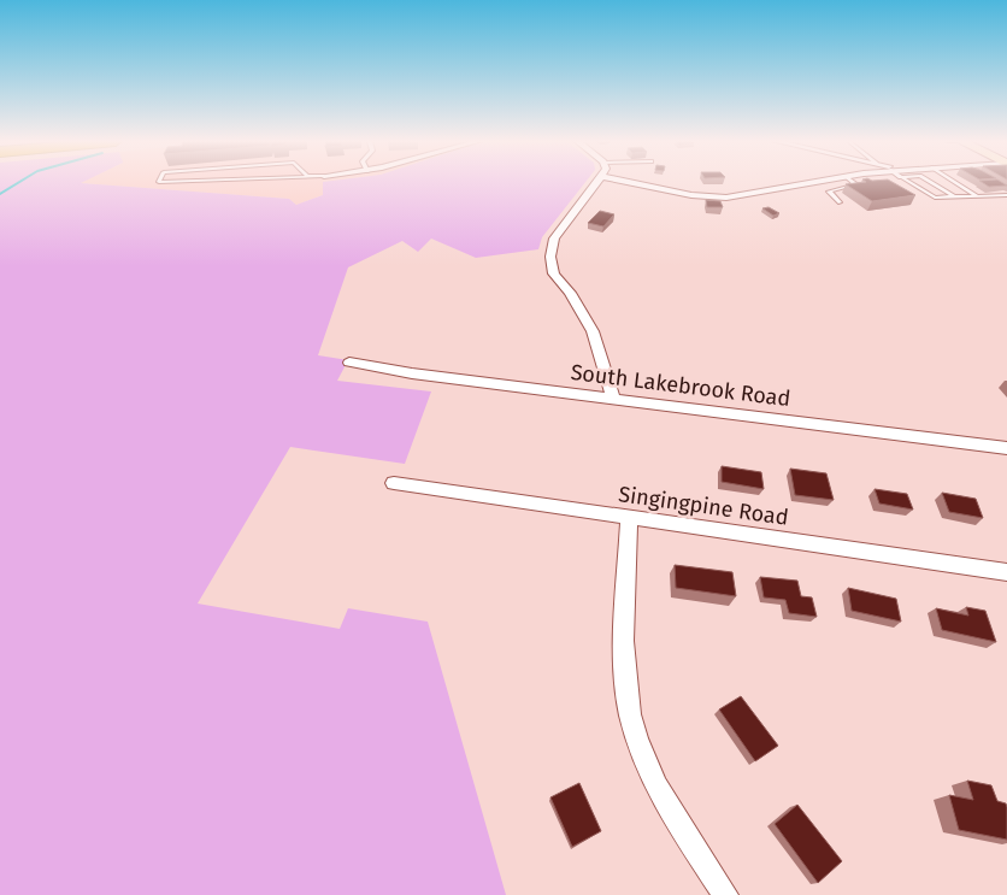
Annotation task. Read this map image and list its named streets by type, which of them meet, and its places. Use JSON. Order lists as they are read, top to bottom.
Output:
{
  "streets": {
    "street": ["South Lakebrook Road", "Singingpine Road"]
  }
}
